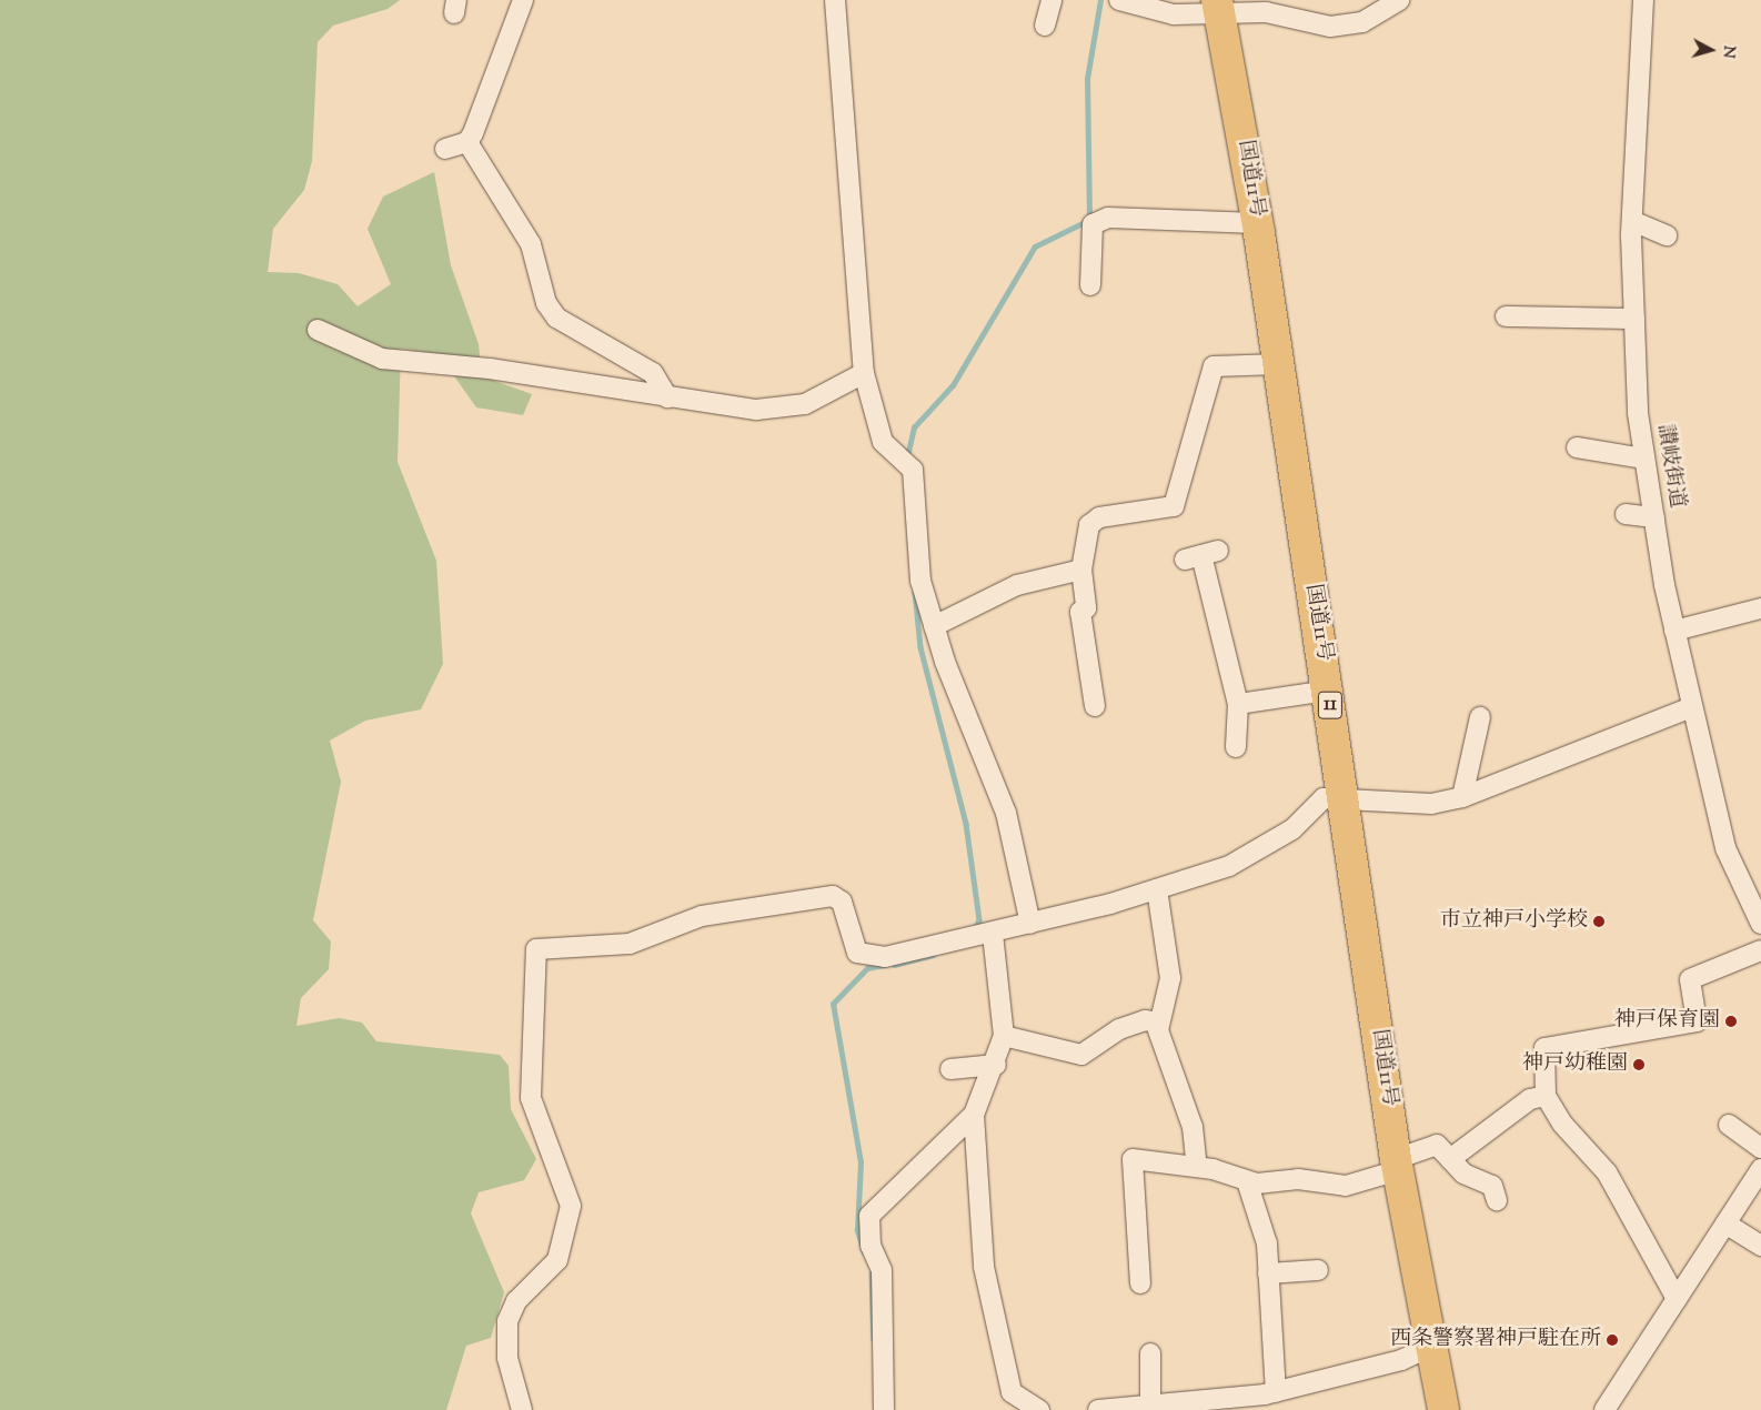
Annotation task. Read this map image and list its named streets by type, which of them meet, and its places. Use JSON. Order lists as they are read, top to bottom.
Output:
{
  "streets": {
    "highway": ["国道11号", "11"],
    "street": ["讃岐街道"]
  },
  "places": [
    "市立神戸小学校",
    "神戸保育園",
    "神戸幼稚園",
    "西条警察署神戸駐在所"
  ],
  "north": "right"
}
